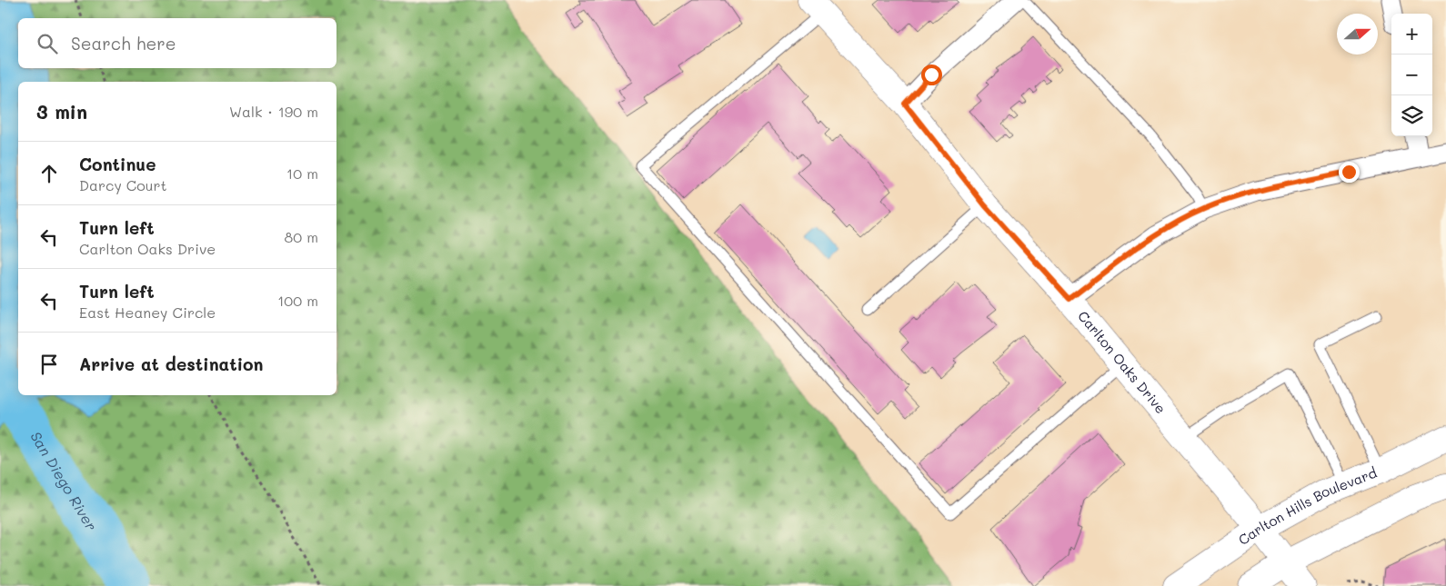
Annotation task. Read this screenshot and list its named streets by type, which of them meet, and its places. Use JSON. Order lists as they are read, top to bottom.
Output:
{
  "streets": {
    "main road": ["Carlton Oaks Drive", "Carlton Hills Boulevard"]
  },
  "crossings": [
    ["Carlton Oaks Drive", "Carlton Hills Boulevard"]
  ],
  "water": ["San Diego River"],
  "north": "right",
  "page": {
    "map_buttons": ["+", "−"],
    "search": "Search here",
    "heading": ["3 min", "Walk · 190 m"],
    "list": [
      ["Continue", "Darcy Court", "10 m"],
      ["Turn left", "Carlton Oaks Drive", "80 m"],
      ["Turn left", "East Heaney Circle", "100 m"],
      "Arrive at destination"
    ]
  }
}
